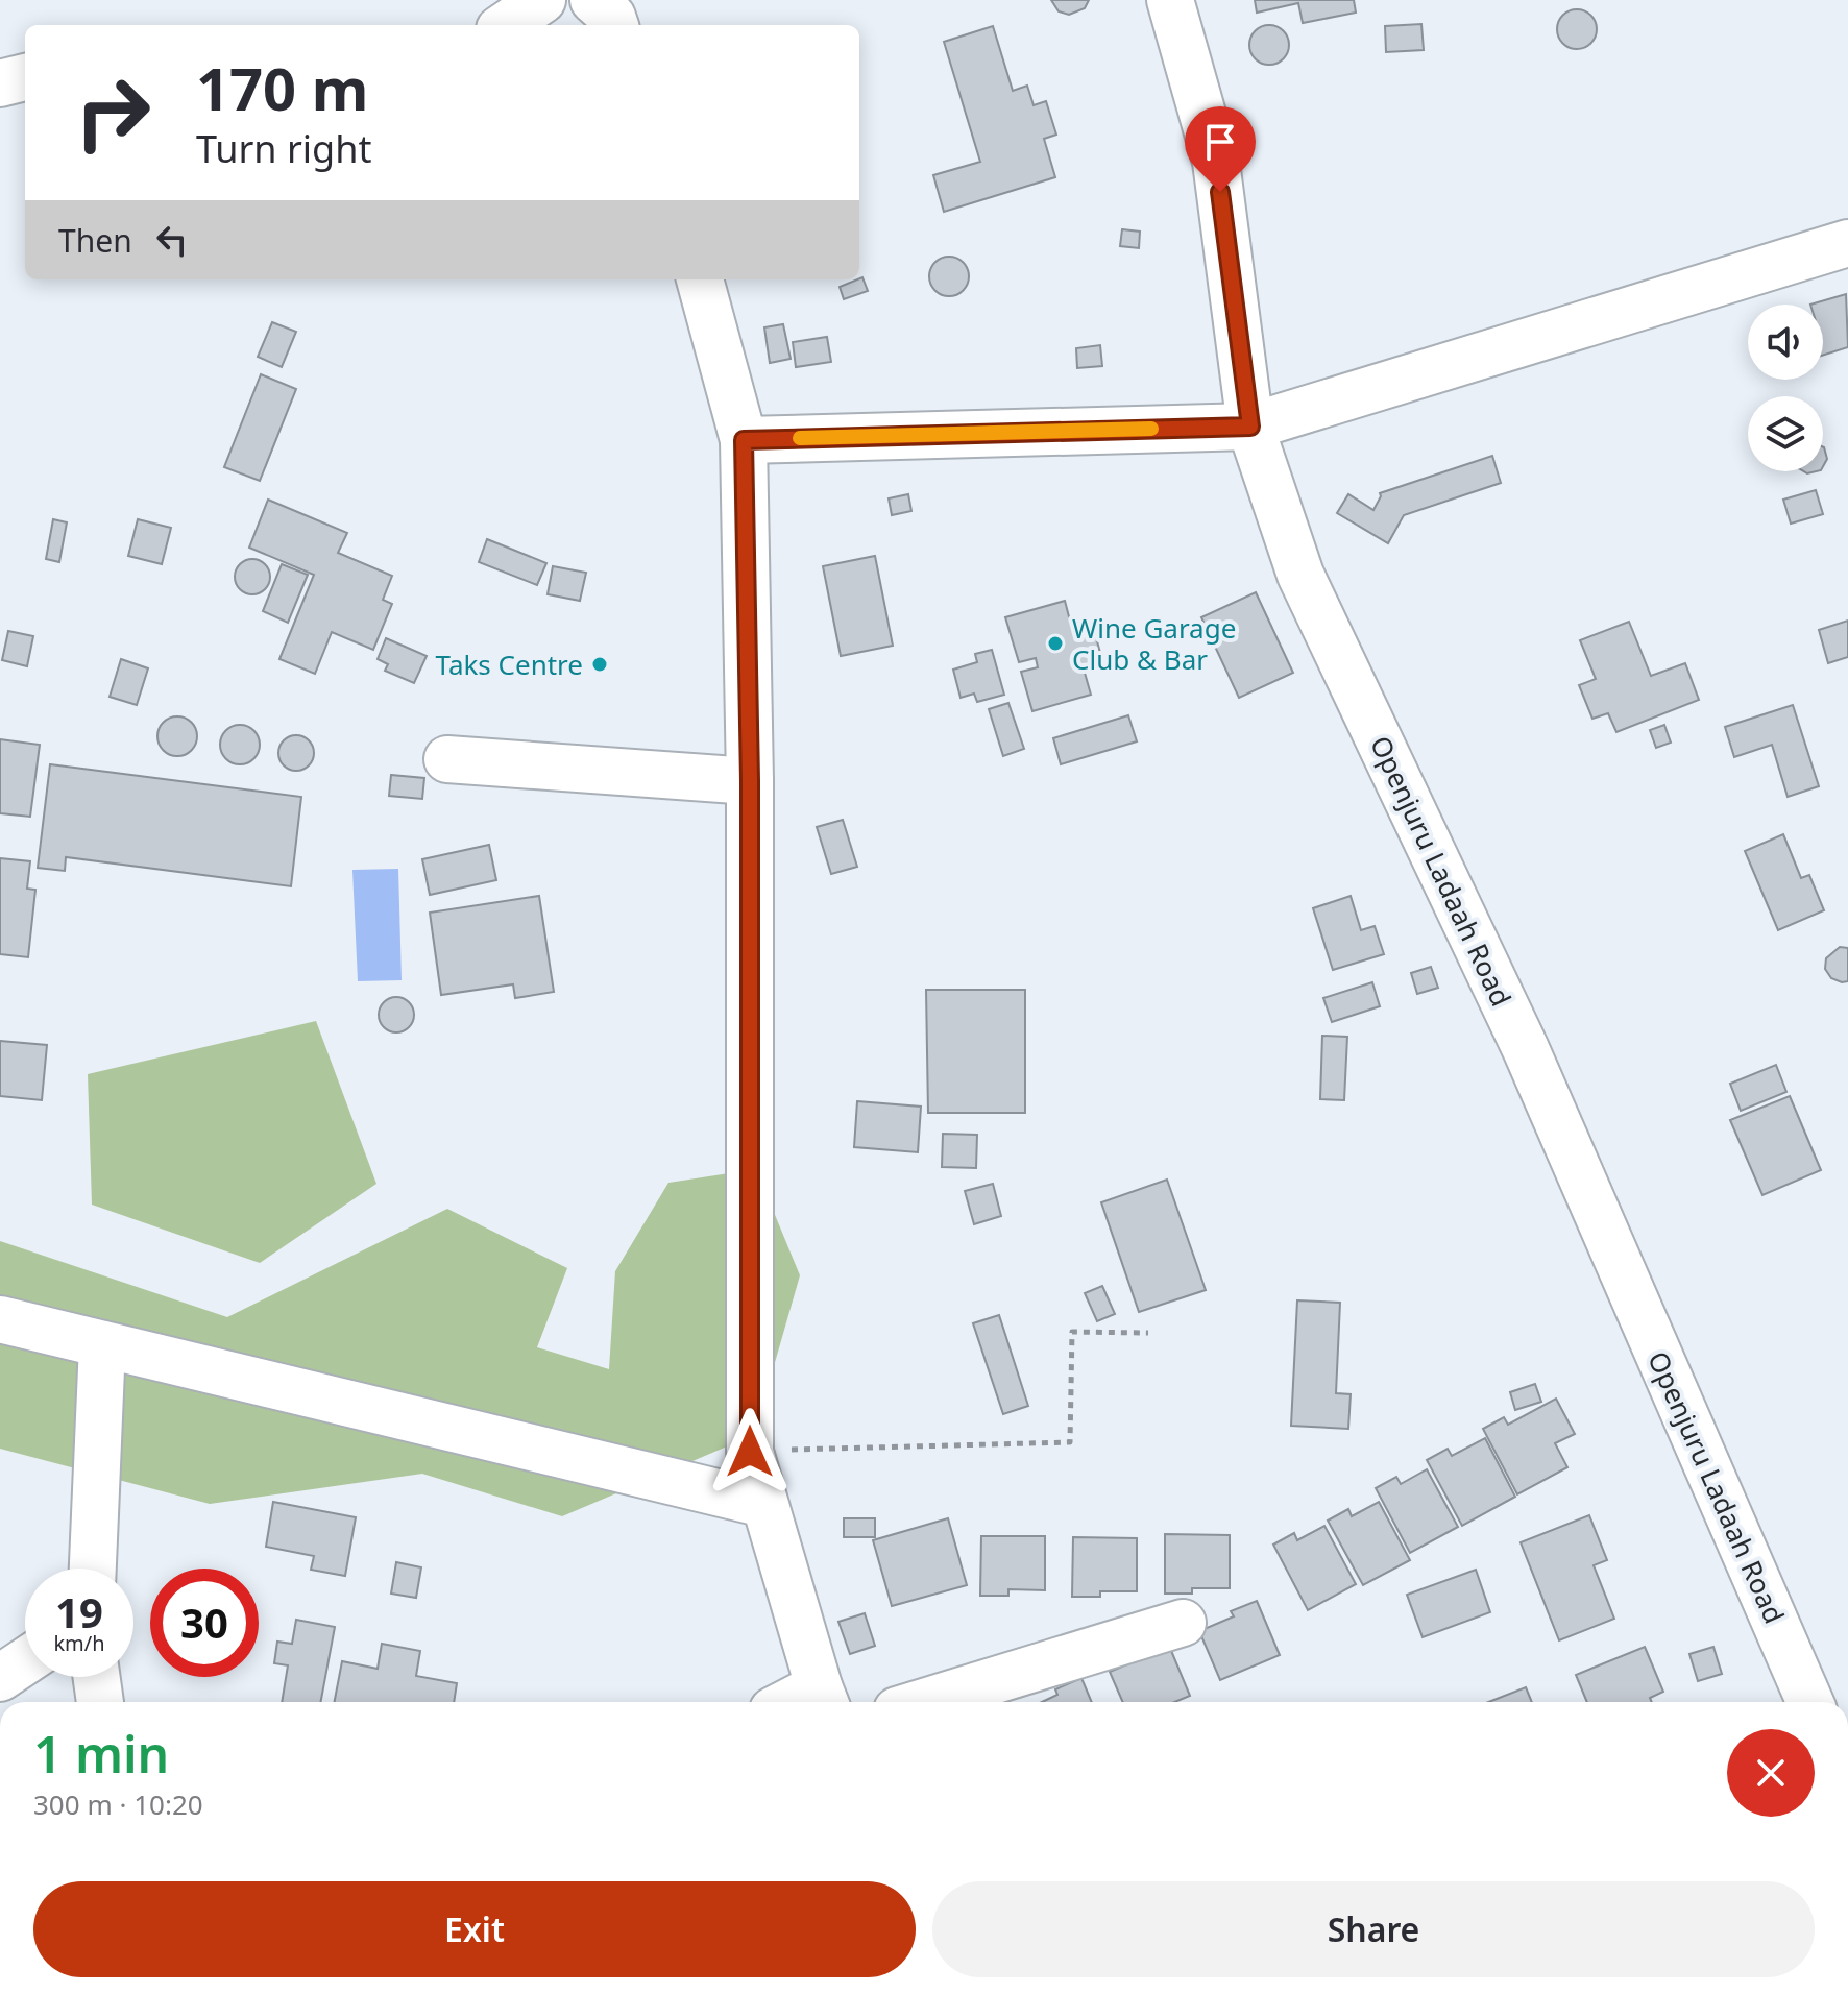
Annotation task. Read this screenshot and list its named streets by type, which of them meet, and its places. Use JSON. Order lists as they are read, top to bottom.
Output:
{
  "streets": {
    "street": ["Openjuru Ladaah Road"]
  },
  "places": ["Wine Garage Club & Bar", "Taks Centre"],
  "page": {
    "turn": ["170 m", "Turn right"],
    "then": "Then",
    "speed": "19 km/h",
    "limit": "30",
    "heading": ["1 min", "300 m · 10:20"],
    "buttons": ["Exit", "Share"]
  }
}
